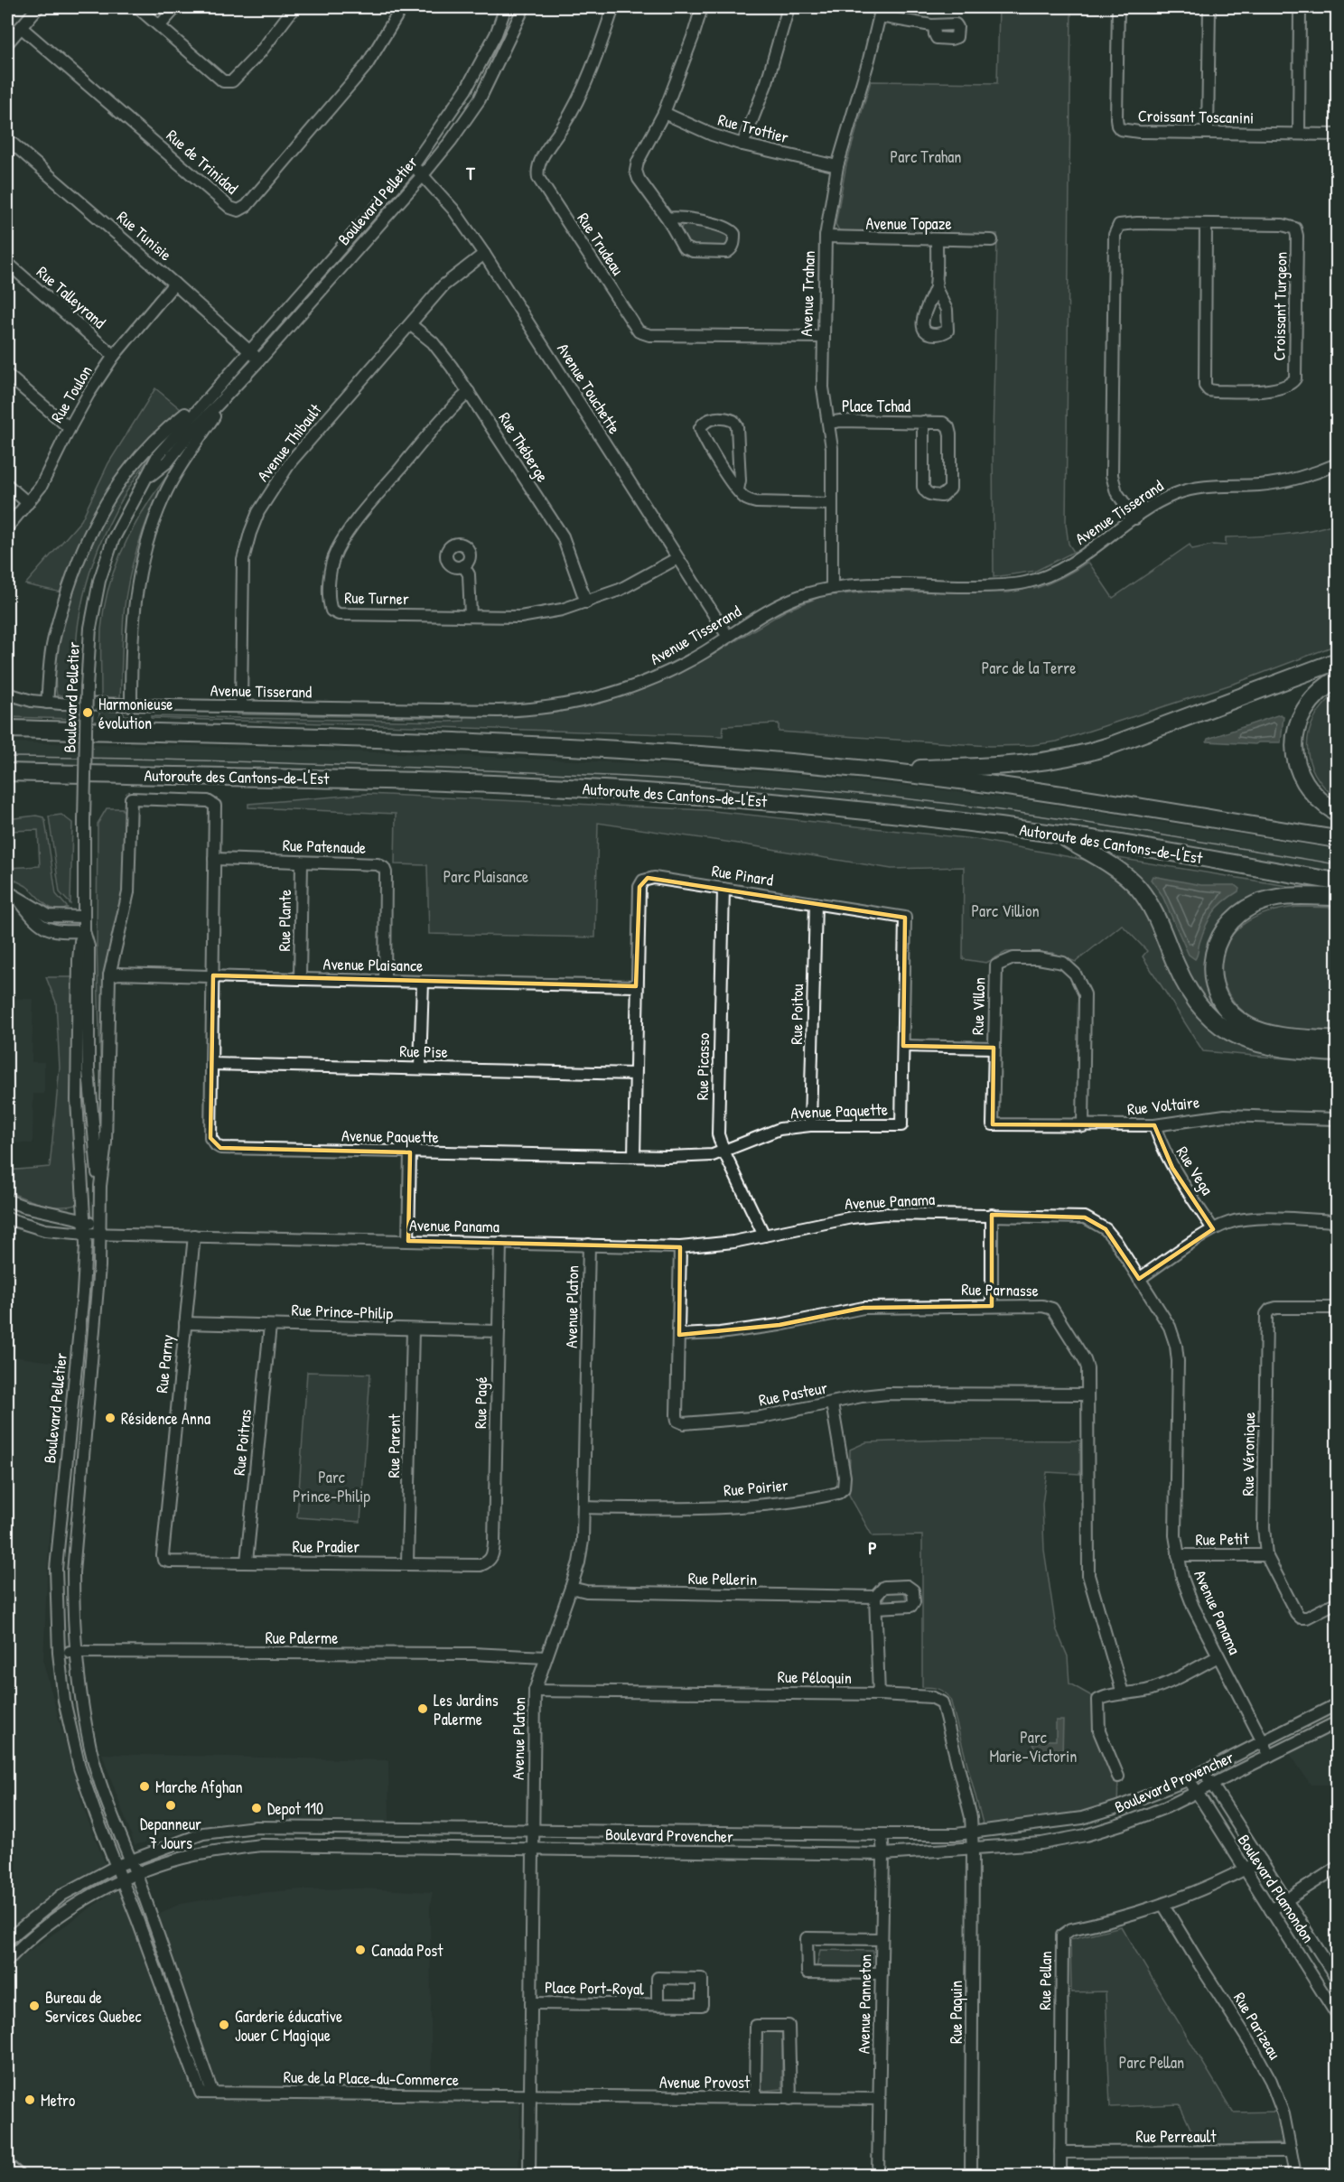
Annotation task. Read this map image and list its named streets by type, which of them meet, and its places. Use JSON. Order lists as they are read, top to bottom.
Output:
{
  "streets": {
    "highway": ["Autoroute des Cantons-de-l'Est"],
    "street": [
      "Croissant Toscanini",
      "Rue Trottier",
      "Rue de Trinidad",
      "Boulevard Pelletier",
      "Avenue Topaze",
      "Rue Tunisie",
      "Rue Trudeau",
      "Avenue Trahan",
      "Rue Talleyrand",
      "Croissant Turgeon",
      "Avenue Touchette",
      "Rue Toulon",
      "Place Tchad",
      "Avenue Thibault",
      "Rue Théberge",
      "Avenue Tisserand",
      "Rue Turner",
      "Rue Patenaude",
      "Rue Pinard",
      "Rue Plante",
      "Avenue Plaisance",
      "Rue Villon",
      "Rue Poitou",
      "Rue Pise",
      "Rue Picasso",
      "Rue Voltaire",
      "Avenue Paquette",
      "Rue Vega",
      "Avenue Panama",
      "Rue Parnasse",
      "Avenue Platon",
      "Rue Prince-Philip",
      "Rue Parny",
      "Rue Pasteur",
      "Rue Pagé",
      "Rue Poitras",
      "Rue Parent",
      "Rue Véronique",
      "Rue Poirier",
      "Rue Petit",
      "Rue Pradier",
      "Rue Pellerin",
      "Rue Palerme",
      "Rue Péloquin",
      "Boulevard Provencher",
      "Boulevard Plamondon",
      "Rue Pellan",
      "Place Port-Royal",
      "Avenue Panneton",
      "Rue Paquin",
      "Rue Parizeau",
      "Rue de la Place-du-Commerce",
      "Avenue Provost",
      "Rue Perreault"
    ]
  },
  "crossings": [
    ["Rue Trottier", "Avenue Trahan"],
    ["Boulevard Pelletier", "Rue Tunisie"],
    ["Boulevard Pelletier", "Avenue Touchette"],
    ["Boulevard Pelletier", "Avenue Tisserand"],
    ["Boulevard Pelletier", "Avenue Plaisance"],
    ["Boulevard Pelletier", "Avenue Paquette"],
    ["Boulevard Pelletier", "Avenue Panama"],
    ["Boulevard Pelletier", "Rue Palerme"],
    ["Boulevard Pelletier", "Boulevard Provencher"],
    ["Boulevard Pelletier", "Rue de la Place-du-Commerce"],
    ["Avenue Topaze", "Avenue Trahan"],
    ["Rue Tunisie", "Rue Toulon"],
    ["Rue Trudeau", "Avenue Trahan"],
    ["Avenue Trahan", "Place Tchad"],
    ["Avenue Trahan", "Avenue Tisserand"],
    ["Rue Talleyrand", "Rue Toulon"],
    ["Croissant Turgeon", "Avenue Tisserand"],
    ["Avenue Touchette", "Avenue Thibault"],
    ["Avenue Touchette", "Avenue Tisserand"],
    ["Avenue Touchette", "Rue Turner"],
    ["Avenue Thibault", "Rue Théberge"],
    ["Avenue Thibault", "Avenue Tisserand"],
    ["Rue Théberge", "Rue Turner"],
    ["Rue Patenaude", "Rue Plante"],
    ["Rue Patenaude", "Avenue Plaisance"],
    ["Rue Patenaude", "Avenue Paquette"],
    ["Rue Pinard", "Avenue Plaisance"],
    ["Rue Pinard", "Rue Poitou"],
    ["Rue Pinard", "Rue Pise"],
    ["Rue Pinard", "Rue Picasso"],
    ["Rue Pinard", "Avenue Paquette"],
    ["Rue Plante", "Avenue Plaisance"],
    ["Avenue Plaisance", "Avenue Paquette"],
    ["Rue Villon", "Rue Voltaire"],
    ["Rue Poitou", "Avenue Paquette"],
    ["Rue Pise", "Avenue Paquette"],
    ["Rue Picasso", "Avenue Paquette"],
    ["Rue Picasso", "Avenue Panama"],
    ["Rue Voltaire", "Rue Vega"],
    ["Avenue Panama", "Avenue Platon"],
    ["Avenue Panama", "Rue Parny"],
    ["Avenue Panama", "Rue Pasteur"],
    ["Avenue Panama", "Rue Pagé"],
    ["Avenue Panama", "Rue Petit"],
    ["Avenue Panama", "Boulevard Provencher"],
    ["Rue Parnasse", "Rue Pasteur"],
    ["Avenue Platon", "Rue Poirier"],
    ["Avenue Platon", "Rue Pellerin"],
    ["Avenue Platon", "Rue Palerme"],
    ["Avenue Platon", "Rue Péloquin"],
    ["Avenue Platon", "Boulevard Provencher"],
    ["Avenue Platon", "Place Port-Royal"],
    ["Avenue Platon", "Rue de la Place-du-Commerce"],
    ["Avenue Platon", "Avenue Provost"],
    ["Rue Prince-Philip", "Rue Parny"],
    ["Rue Prince-Philip", "Rue Pagé"],
    ["Rue Prince-Philip", "Rue Poitras"],
    ["Rue Prince-Philip", "Rue Parent"],
    ["Rue Parny", "Rue Pradier"],
    ["Rue Pasteur", "Rue Poirier"],
    ["Rue Pagé", "Rue Pradier"],
    ["Rue Poitras", "Rue Pradier"],
    ["Rue Parent", "Rue Pradier"],
    ["Rue Véronique", "Rue Petit"],
    ["Rue Pellerin", "Rue Péloquin"],
    ["Rue Péloquin", "Boulevard Provencher"],
    ["Rue Péloquin", "Rue Paquin"],
    ["Boulevard Provencher", "Boulevard Plamondon"],
    ["Boulevard Provencher", "Avenue Panneton"],
    ["Boulevard Provencher", "Rue Paquin"],
    ["Boulevard Provencher", "Rue de la Place-du-Commerce"],
    ["Boulevard Plamondon", "Rue Pellan"],
    ["Rue Pellan", "Rue Parizeau"],
    ["Rue Pellan", "Rue Perreault"],
    ["Avenue Panneton", "Avenue Provost"],
    ["Rue Parizeau", "Rue Perreault"],
    ["Rue de la Place-du-Commerce", "Avenue Provost"]
  ],
  "districts": ["T", "P"],
  "parks": [
    "Parc Trahan",
    "Parc de la Terre",
    "Parc Plaisance",
    "Parc Villion",
    "Parc Prince-Philip",
    "Parc Marie-Victorin",
    "Parc Pellan"
  ],
  "places": [
    "Harmonieuse évolution",
    "Résidence Anna",
    "Les Jardins Palerme",
    "Marche Afghan",
    "Depanneur 7 Jours",
    "Depot 110",
    "Canada Post",
    "Bureau de Services Quebec",
    "Garderie éducative Jouer C Magique",
    "Metro"
  ]
}
